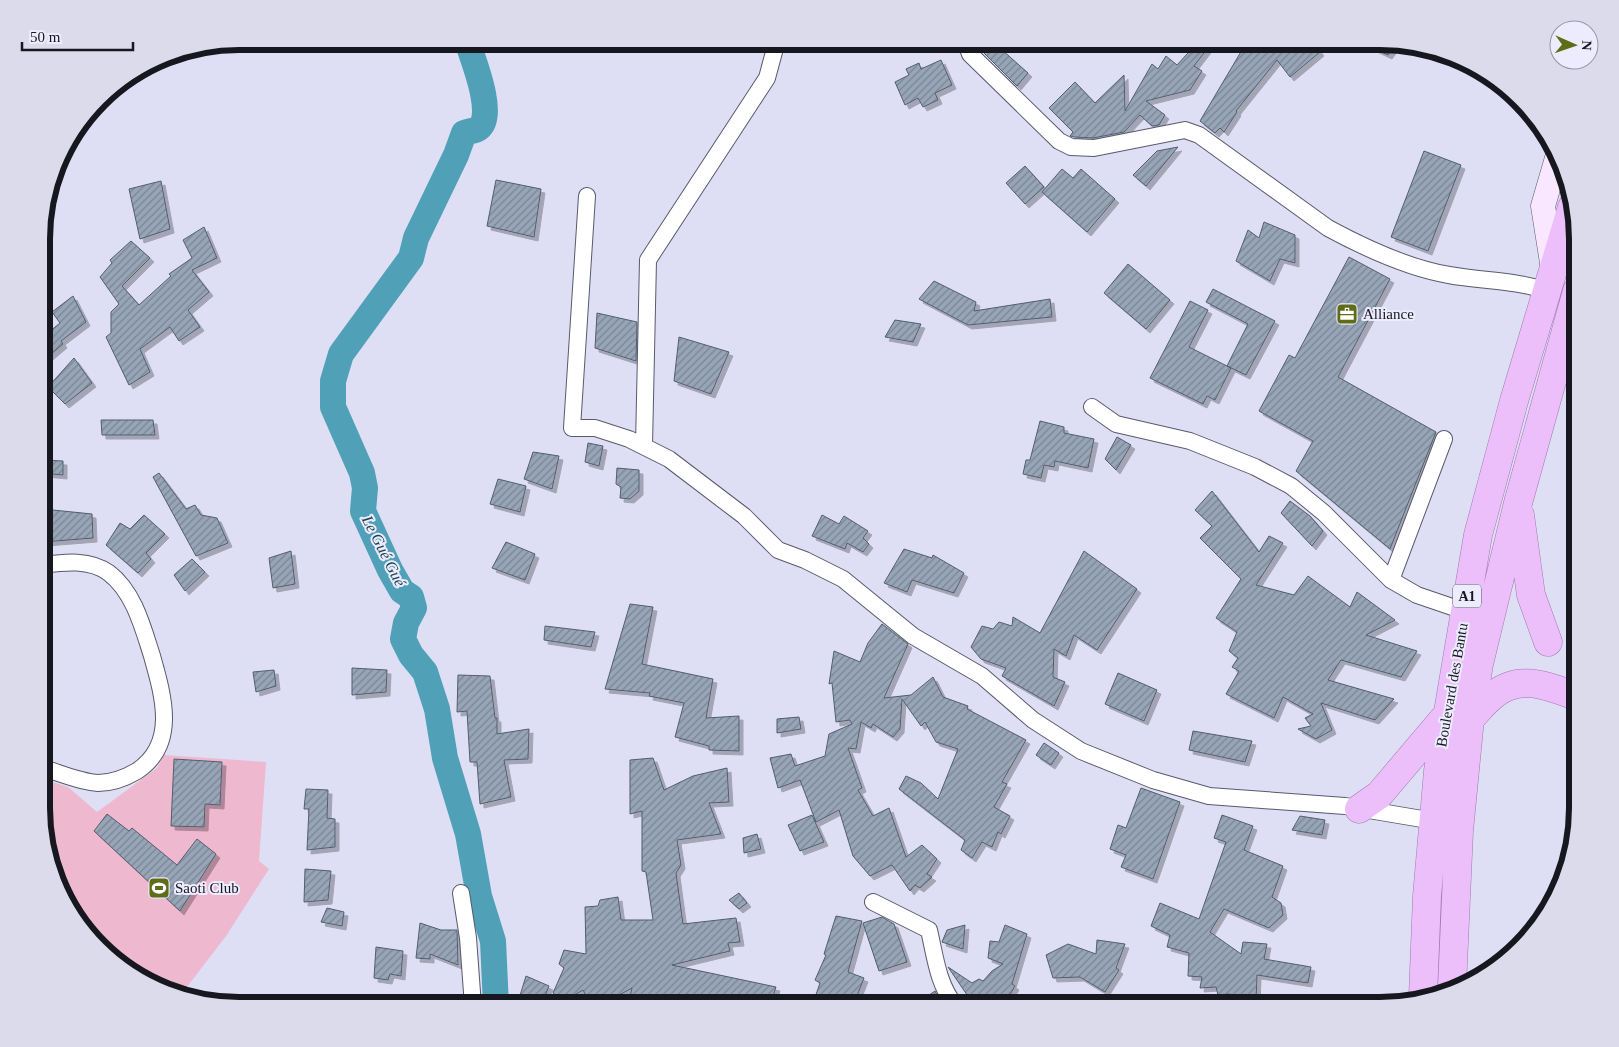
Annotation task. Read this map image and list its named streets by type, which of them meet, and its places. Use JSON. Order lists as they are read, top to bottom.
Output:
{
  "streets": {
    "highway": ["A1", "Boulevard des Bantu"]
  },
  "water": ["Le Gué Gué"],
  "places": {
    "office": ["Alliance"],
    "sports": ["Saoti Club"]
  },
  "scale_bar": "50 m",
  "north": "right"
}
